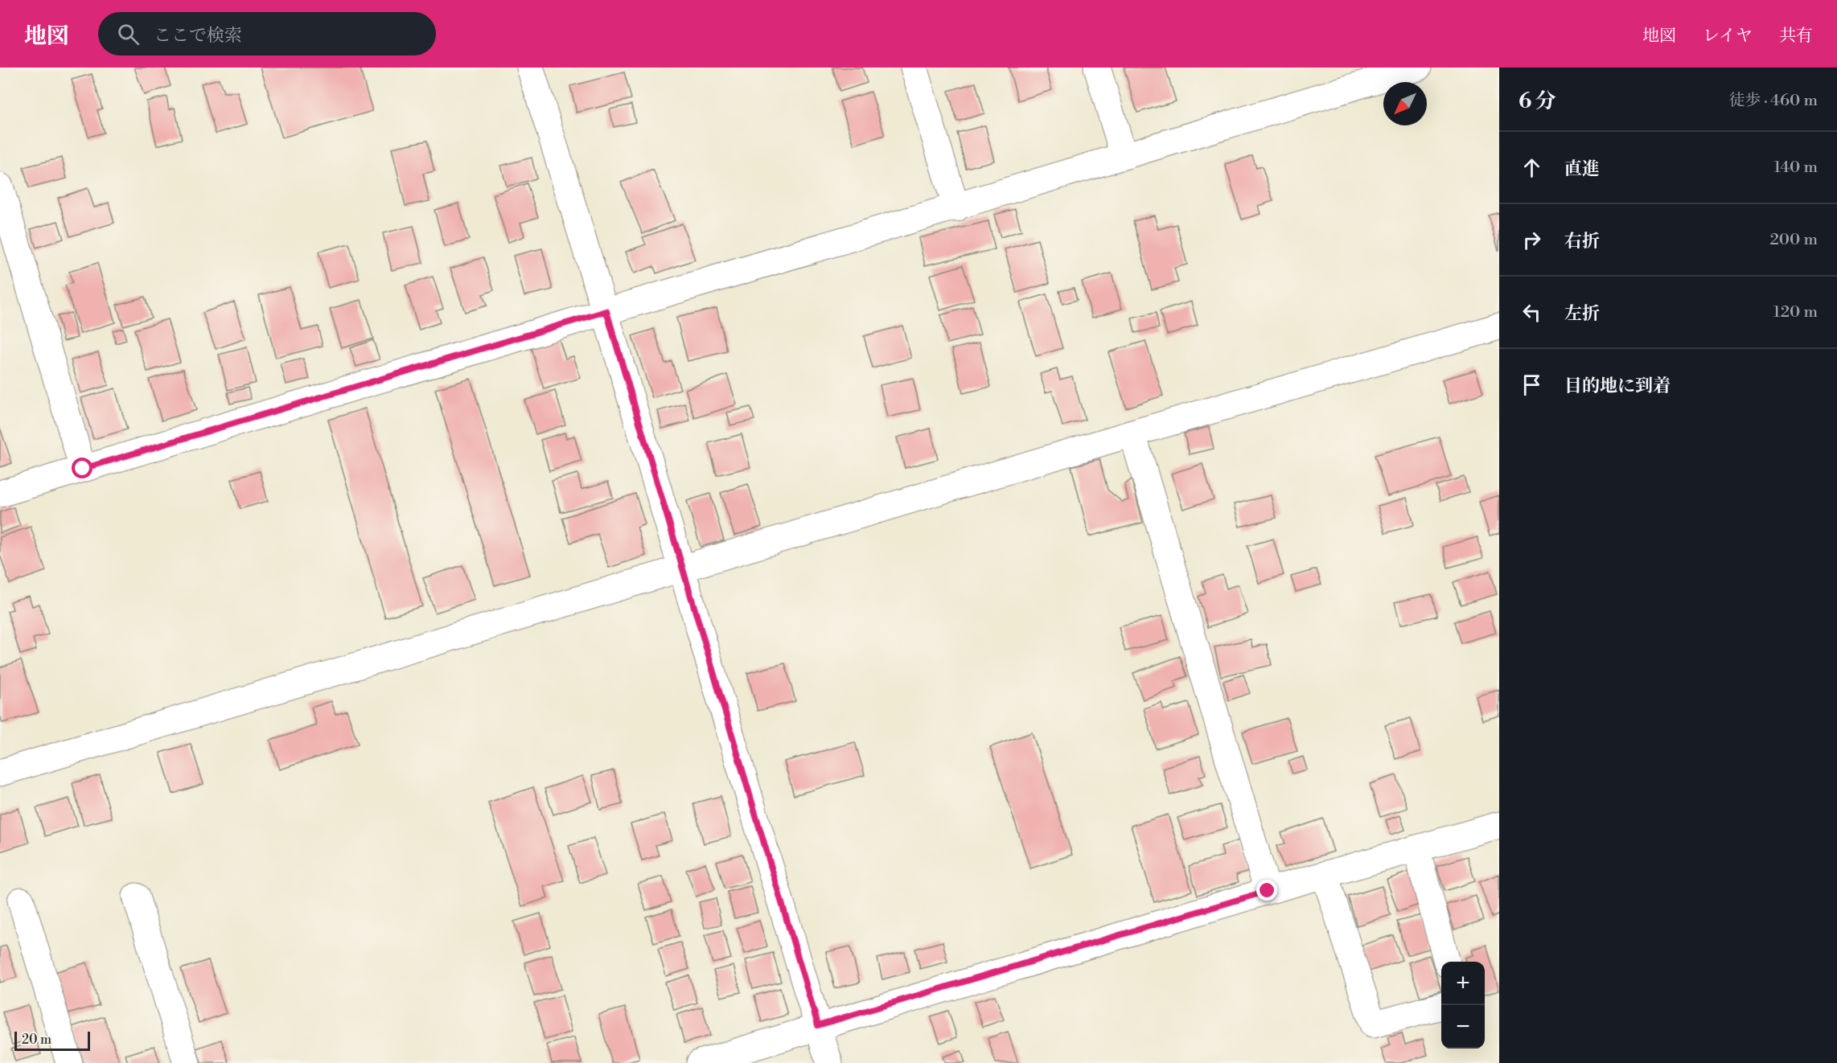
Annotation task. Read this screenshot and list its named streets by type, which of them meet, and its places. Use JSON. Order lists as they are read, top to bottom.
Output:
{
  "scale_bar": "20 m",
  "north": "bottom left",
  "page": {
    "header": "地図",
    "search": "ここで検索",
    "nav": ["地図", "レイヤ", "共有"],
    "heading": ["6 分", "徒歩 · 460 m"],
    "list": [
      ["直進", "140 m"],
      ["右折", "200 m"],
      ["左折", "120 m"],
      "目的地に到着"
    ],
    "map_buttons": ["+", "−"],
    "scale": "20 m"
  }
}
